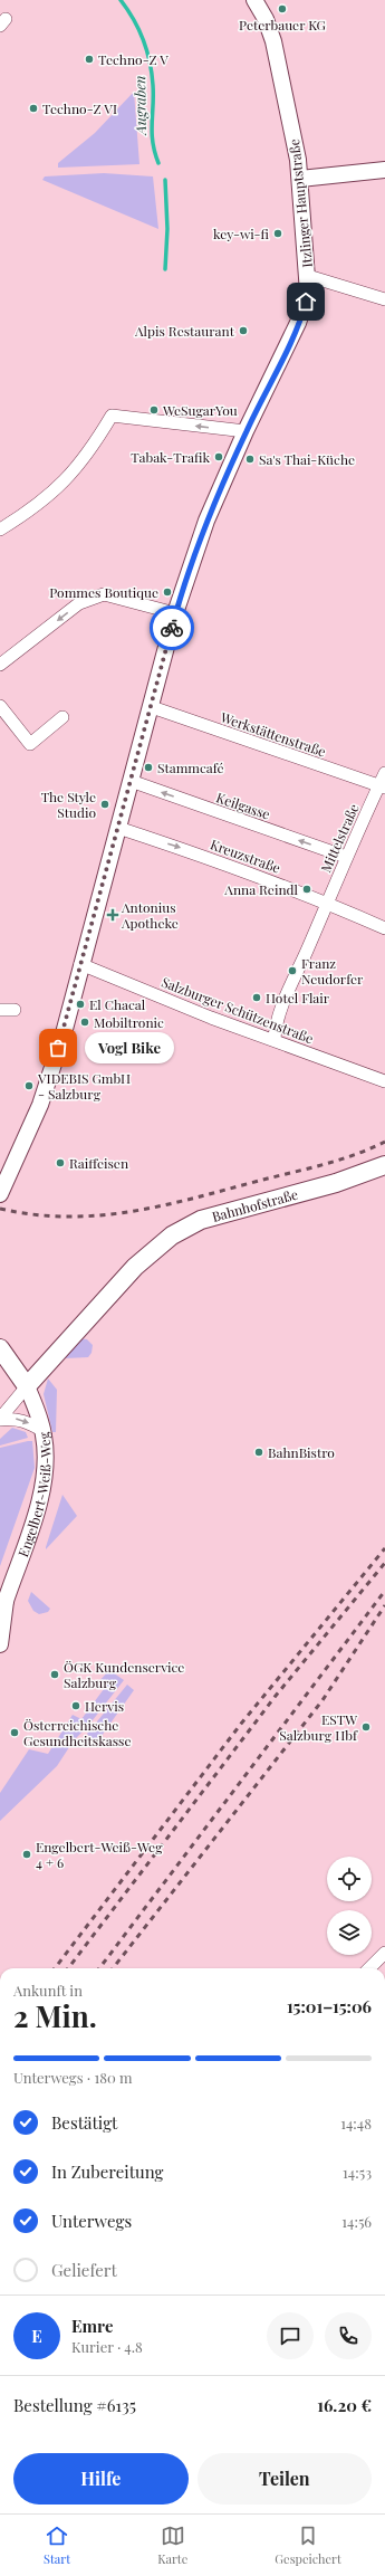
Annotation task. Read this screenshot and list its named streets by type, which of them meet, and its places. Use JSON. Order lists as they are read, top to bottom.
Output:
{
  "streets": {
    "main road": ["Bahnhofstraße"],
    "street": [
      "Itzlinger Hauptstraße",
      "Werkstättenstraße",
      "Keilgasse",
      "Mittelstraße",
      "Kreuzstraße",
      "Salzburger Schützenstraße",
      "Engelbert-Weiß-Weg"
    ]
  },
  "crossings": [
    ["Itzlinger Hauptstraße", "Werkstättenstraße"],
    ["Itzlinger Hauptstraße", "Keilgasse"],
    ["Itzlinger Hauptstraße", "Kreuzstraße"],
    ["Itzlinger Hauptstraße", "Salzburger Schützenstraße"],
    ["Werkstättenstraße", "Mittelstraße"],
    ["Keilgasse", "Mittelstraße"],
    ["Mittelstraße", "Kreuzstraße"],
    ["Mittelstraße", "Salzburger Schützenstraße"],
    ["Bahnhofstraße", "Engelbert-Weiß-Weg"]
  ],
  "one_way": ["Keilgasse", "Kreuzstraße"],
  "water": ["Augraben"],
  "places": {
    "other": [
      "Peterbauer KG",
      "Techno-Z V",
      "Techno-Z VI",
      "key-wi-fi",
      "Alpis Restaurant",
      "WeSugarYou",
      "Tabak-Trafik",
      "Sa's Thai-Küche",
      "Pommes Boutique",
      "Stammcafé",
      "The Style Studio",
      "Anna Reindl",
      "Franz Neudorfer",
      "Hotel Flair",
      "El Chacal",
      "Mobiltronic",
      "Vogl Bike",
      "VIDEBIS GmbH - Salzburg",
      "Raiffeisen",
      "BahnBistro",
      "ÖGK Kundenservice Salzburg",
      "Hervis",
      "ESTW Salzburg Hbf",
      "Österreichische Gesundheitskasse",
      "Engelbert-Weiß-Weg 4 + 6"
    ],
    "health": ["Antonius Apotheke"]
  },
  "page": {
    "bubble": "Vogl Bike",
    "heading": ["2 Min.", "Ankunft in", "15:01–15:06"],
    "panel": [
      "Emre",
      "Kurier · 4.8",
      "Bestellung #6135",
      "16.20 €"
    ],
    "bar": "Unterwegs · 180 m",
    "list": [
      ["Bestätigt", "14:48"],
      ["In Zubereitung", "14:53"],
      ["Unterwegs", "14:56"],
      "Geliefert"
    ],
    "round": "E",
    "buttons": ["Hilfe", "Teilen"],
    "tabs": ["Start", "Karte", "Gespeichert"]
  }
}
